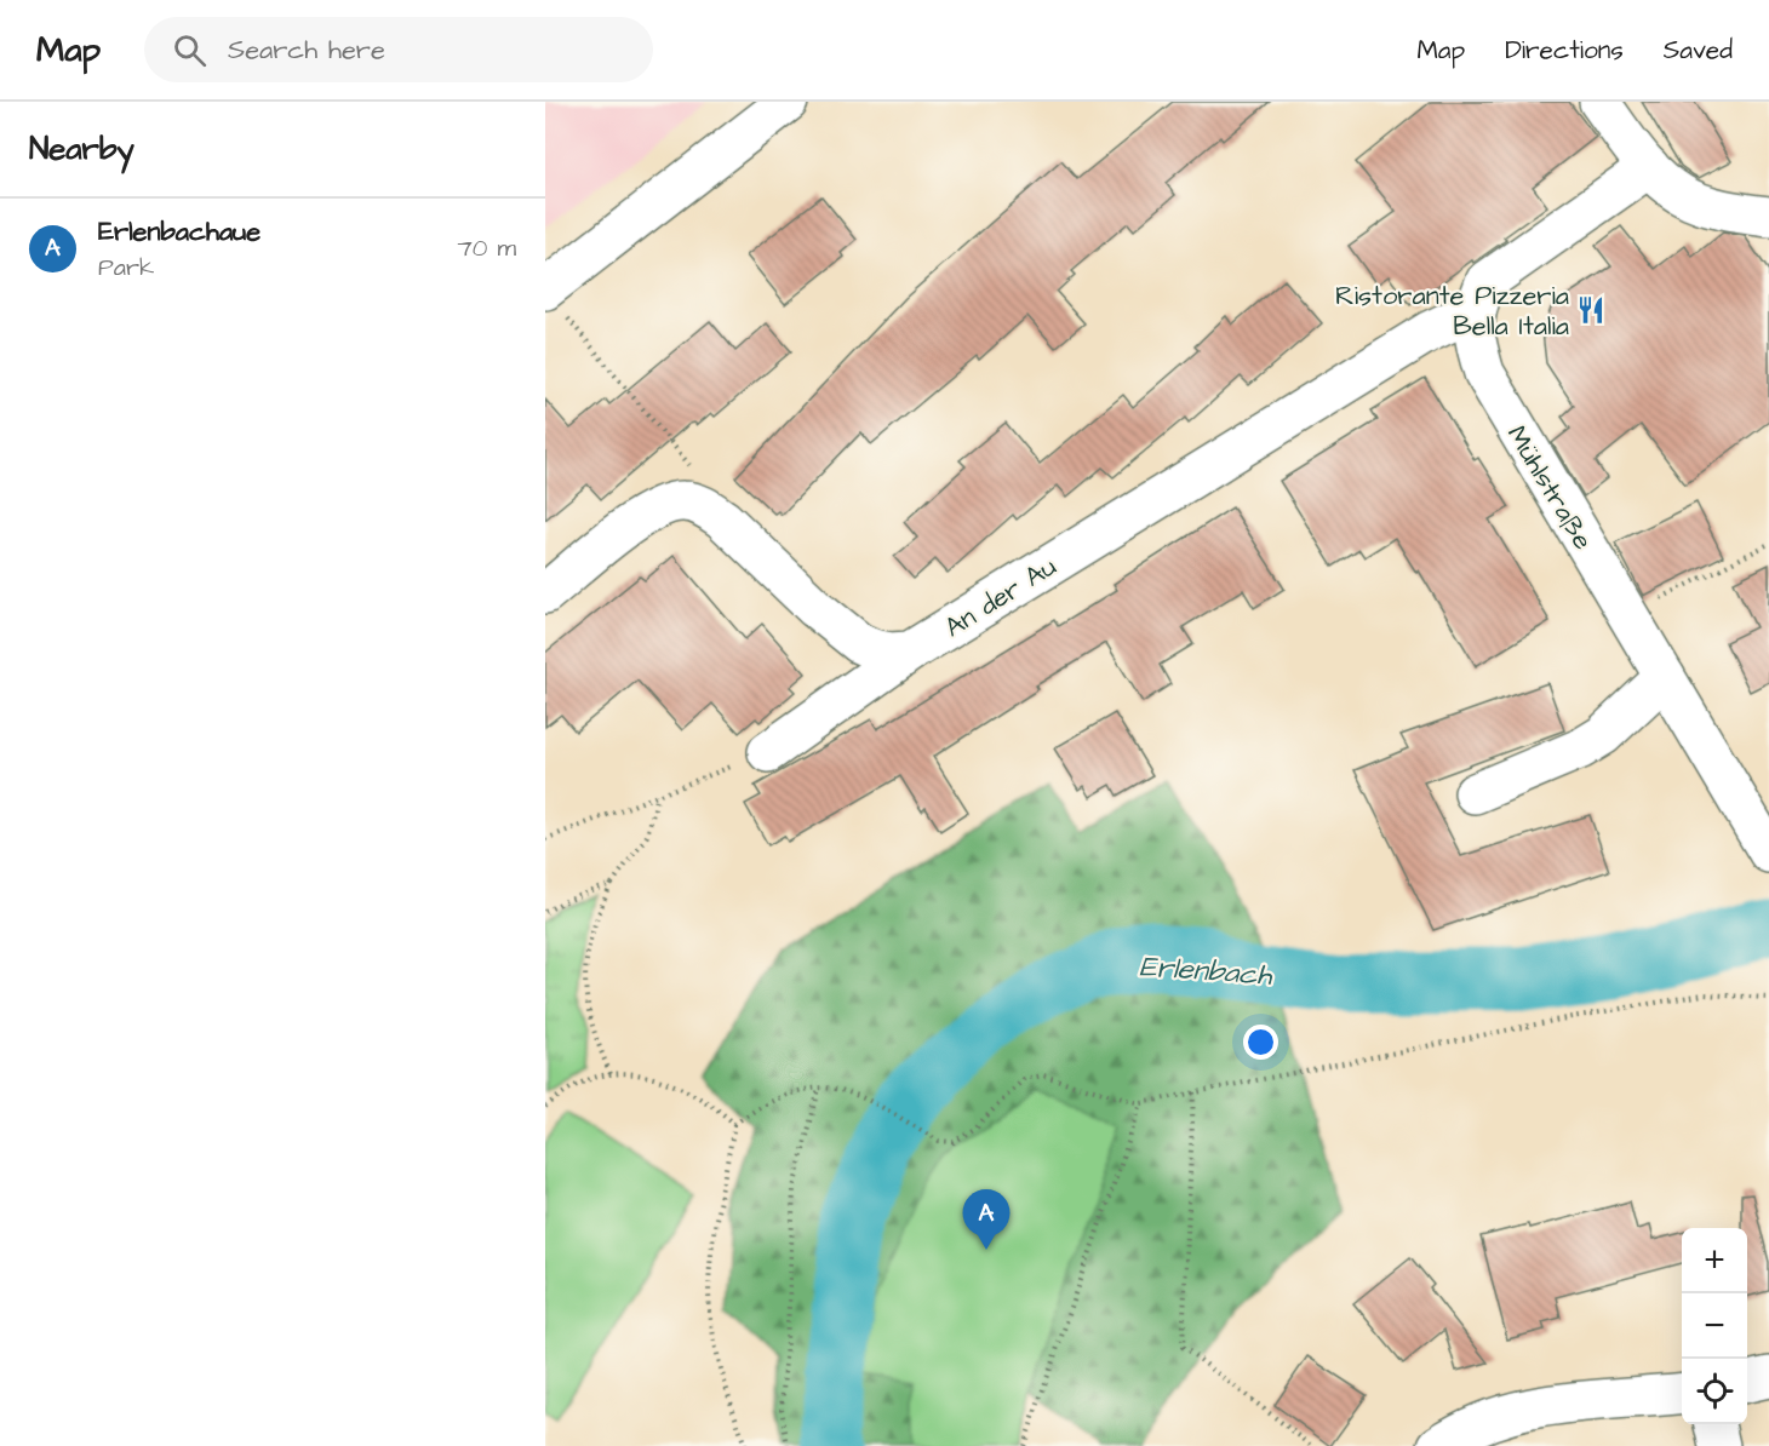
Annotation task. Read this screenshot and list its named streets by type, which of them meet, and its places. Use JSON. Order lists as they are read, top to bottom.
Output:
{
  "streets": {
    "street": ["Mühlstraße", "An der Au"]
  },
  "crossings": [
    ["Mühlstraße", "An der Au"]
  ],
  "water": ["Erlenbach"],
  "places": {
    "restaurant": ["Ristorante Pizzeria Bella Italia"]
  },
  "page": {
    "header": "Map",
    "search": "Search here",
    "nav": ["Map", "Directions", "Saved"],
    "heading": "Nearby",
    "list": [
      {
        "mark": "A",
        "name": "Erlenbachaue",
        "note": "Park",
        "value": "70 m"
      }
    ],
    "pins": "A",
    "map_buttons": ["+", "−"]
  }
}
